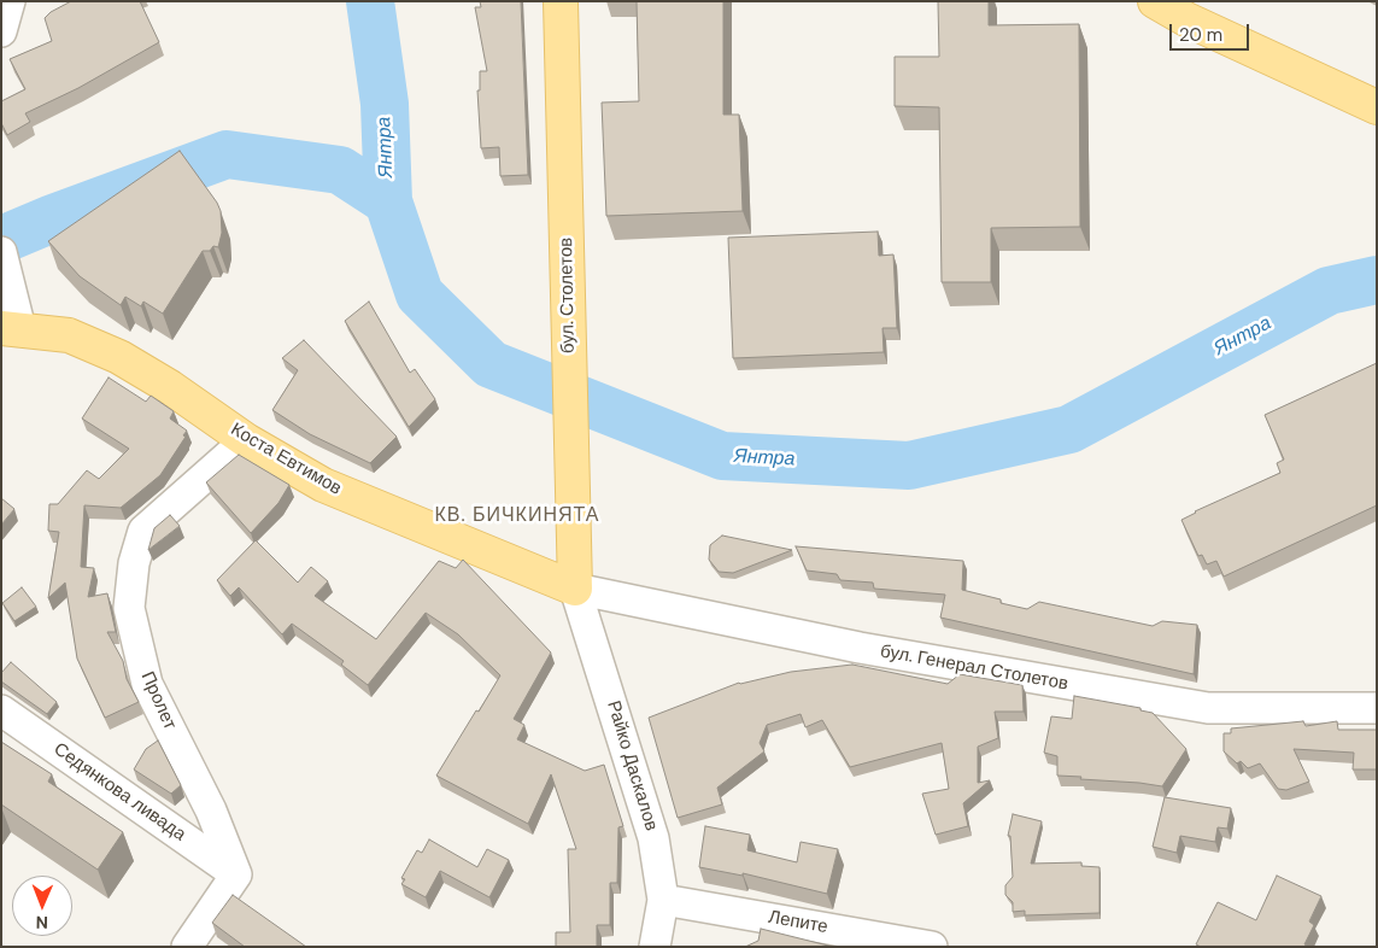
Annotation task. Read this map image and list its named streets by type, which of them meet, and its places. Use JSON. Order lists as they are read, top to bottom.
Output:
{
  "streets": {
    "main road": ["бул. Столетов", "Коста Евтимов"],
    "street": [
      "бул. Генерал Столетов",
      "Пролет",
      "Райко Даскалов",
      "Седянкова ливада",
      "Лепите"
    ]
  },
  "crossings": [
    ["бул. Столетов", "Коста Евтимов"],
    ["бул. Столетов", "бул. Генерал Столетов"],
    ["бул. Столетов", "Райко Даскалов"],
    ["Коста Евтимов", "бул. Генерал Столетов"],
    ["Коста Евтимов", "Пролет"],
    ["Коста Евтимов", "Райко Даскалов"],
    ["бул. Генерал Столетов", "Райко Даскалов"],
    ["Пролет", "Седянкова ливада"],
    ["Райко Даскалов", "Лепите"]
  ],
  "districts": ["КВ. БИЧКИНЯТА"],
  "water": ["Янтра"],
  "scale_bar": "20 m",
  "north": "bottom"
}
